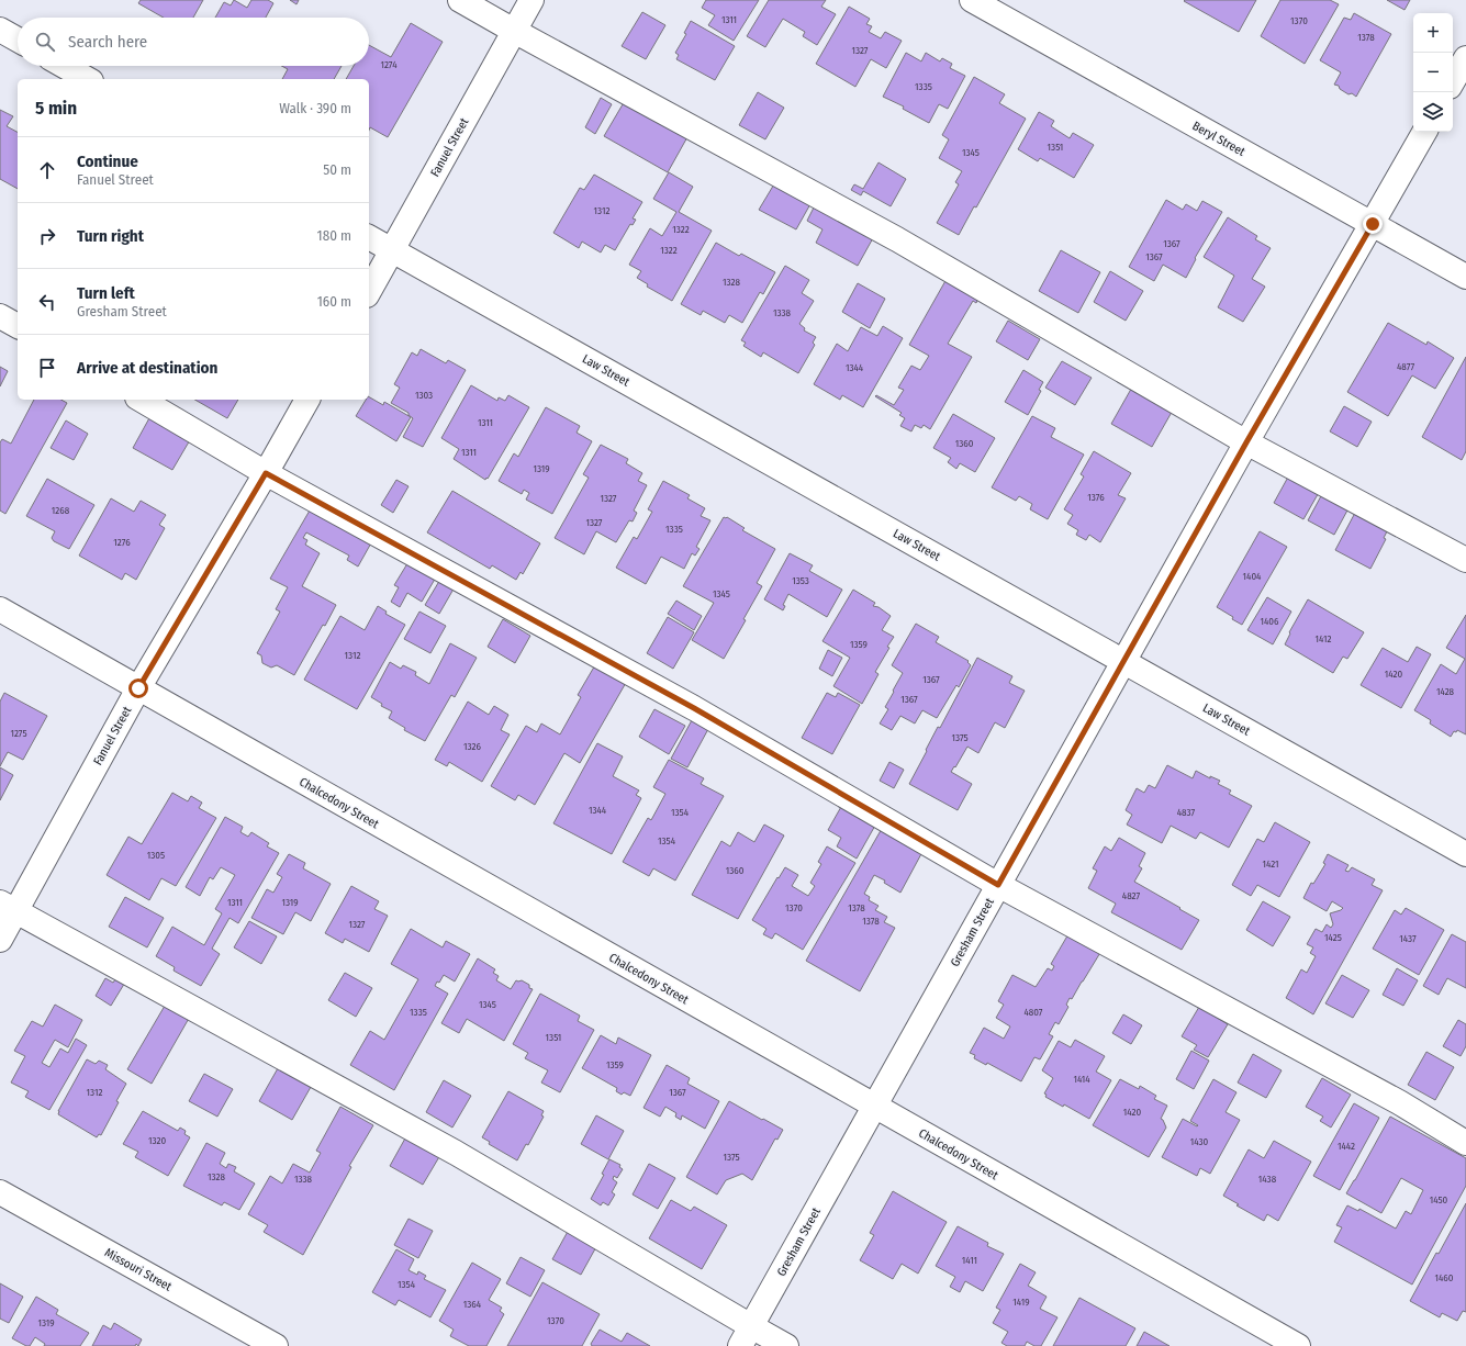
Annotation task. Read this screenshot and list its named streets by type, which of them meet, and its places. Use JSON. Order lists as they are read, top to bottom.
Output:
{
  "streets": {
    "street": [
      "Beryl Street",
      "Fanuel Street",
      "Law Street",
      "Chalcedony Street",
      "Gresham Street",
      "Missouri Street"
    ]
  },
  "crossings": [
    ["Beryl Street", "Gresham Street"],
    ["Fanuel Street", "Law Street"],
    ["Fanuel Street", "Chalcedony Street"],
    ["Law Street", "Gresham Street"],
    ["Chalcedony Street", "Gresham Street"]
  ],
  "house_numbers": [
    "1311",
    "1370",
    "1378",
    "1327",
    "1274",
    "1335",
    "1351",
    "1345",
    "1312",
    "1322",
    "1367",
    "1322",
    "1367",
    "1328",
    "1338",
    "4877",
    "1344",
    "1303",
    "1311",
    "1360",
    "1311",
    "1319",
    "1376",
    "1327",
    "1268",
    "1327",
    "1335",
    "1276",
    "1404",
    "1353",
    "1345",
    "1406",
    "1412",
    "1359",
    "1312",
    "1420",
    "1367",
    "1428",
    "1367",
    "1275",
    "1375",
    "1326",
    "1344",
    "1354",
    "4837",
    "1354",
    "1305",
    "1421",
    "1360",
    "4827",
    "1311",
    "1319",
    "1370",
    "1378",
    "1378",
    "1327",
    "1425",
    "1437",
    "1345",
    "1335",
    "4807",
    "1351",
    "1359",
    "1414",
    "1312",
    "1367",
    "1420",
    "1320",
    "1430",
    "1442",
    "1375",
    "1328",
    "1338",
    "1438",
    "1450",
    "1411",
    "1460",
    "1354",
    "1419",
    "1364",
    "1370",
    "1319"
  ],
  "page": {
    "map_buttons": ["+", "−"],
    "search": "Search here",
    "heading": ["5 min", "Walk · 390 m"],
    "list": [
      ["Continue", "Fanuel Street", "50 m"],
      ["Turn right", "180 m"],
      ["Turn left", "Gresham Street", "160 m"],
      "Arrive at destination"
    ]
  }
}
